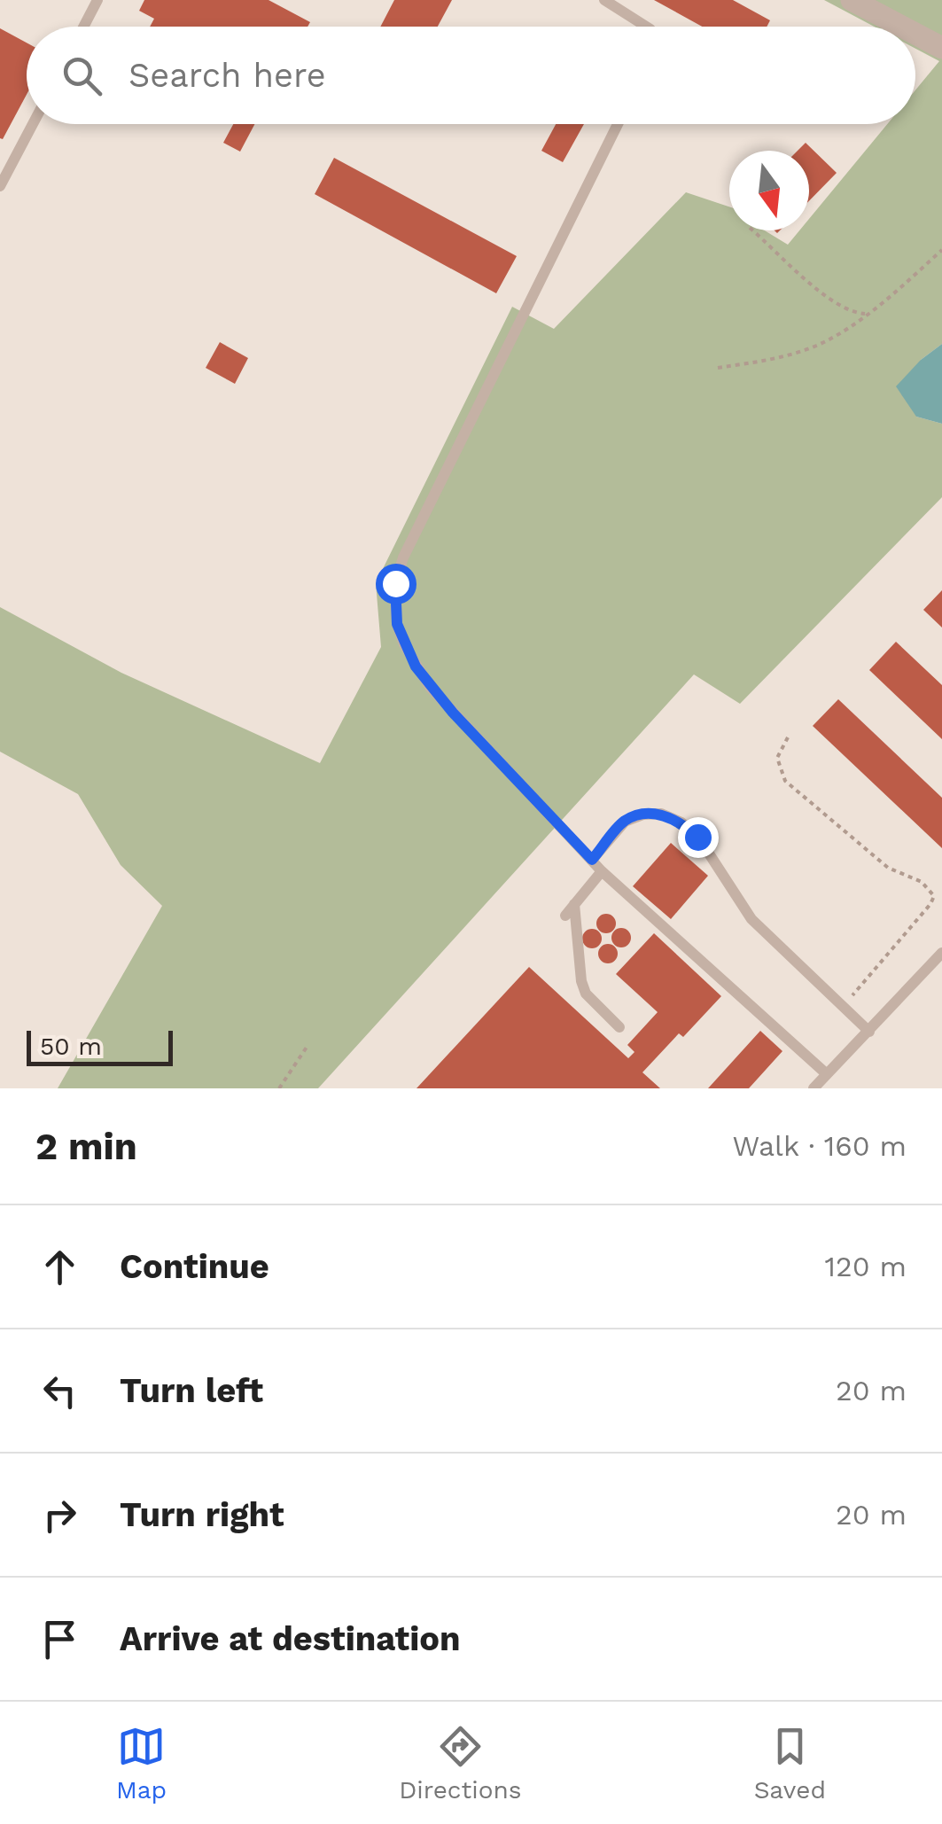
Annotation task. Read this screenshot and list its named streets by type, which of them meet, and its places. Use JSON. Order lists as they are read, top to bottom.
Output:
{
  "scale_bar": "50 m",
  "north": "bottom",
  "page": {
    "search": "Search here",
    "scale": "50 m",
    "heading": ["2 min", "Walk · 160 m"],
    "list": [
      ["Continue", "120 m"],
      ["Turn left", "20 m"],
      ["Turn right", "20 m"],
      "Arrive at destination"
    ],
    "nav": ["Map", "Directions", "Saved"]
  }
}
